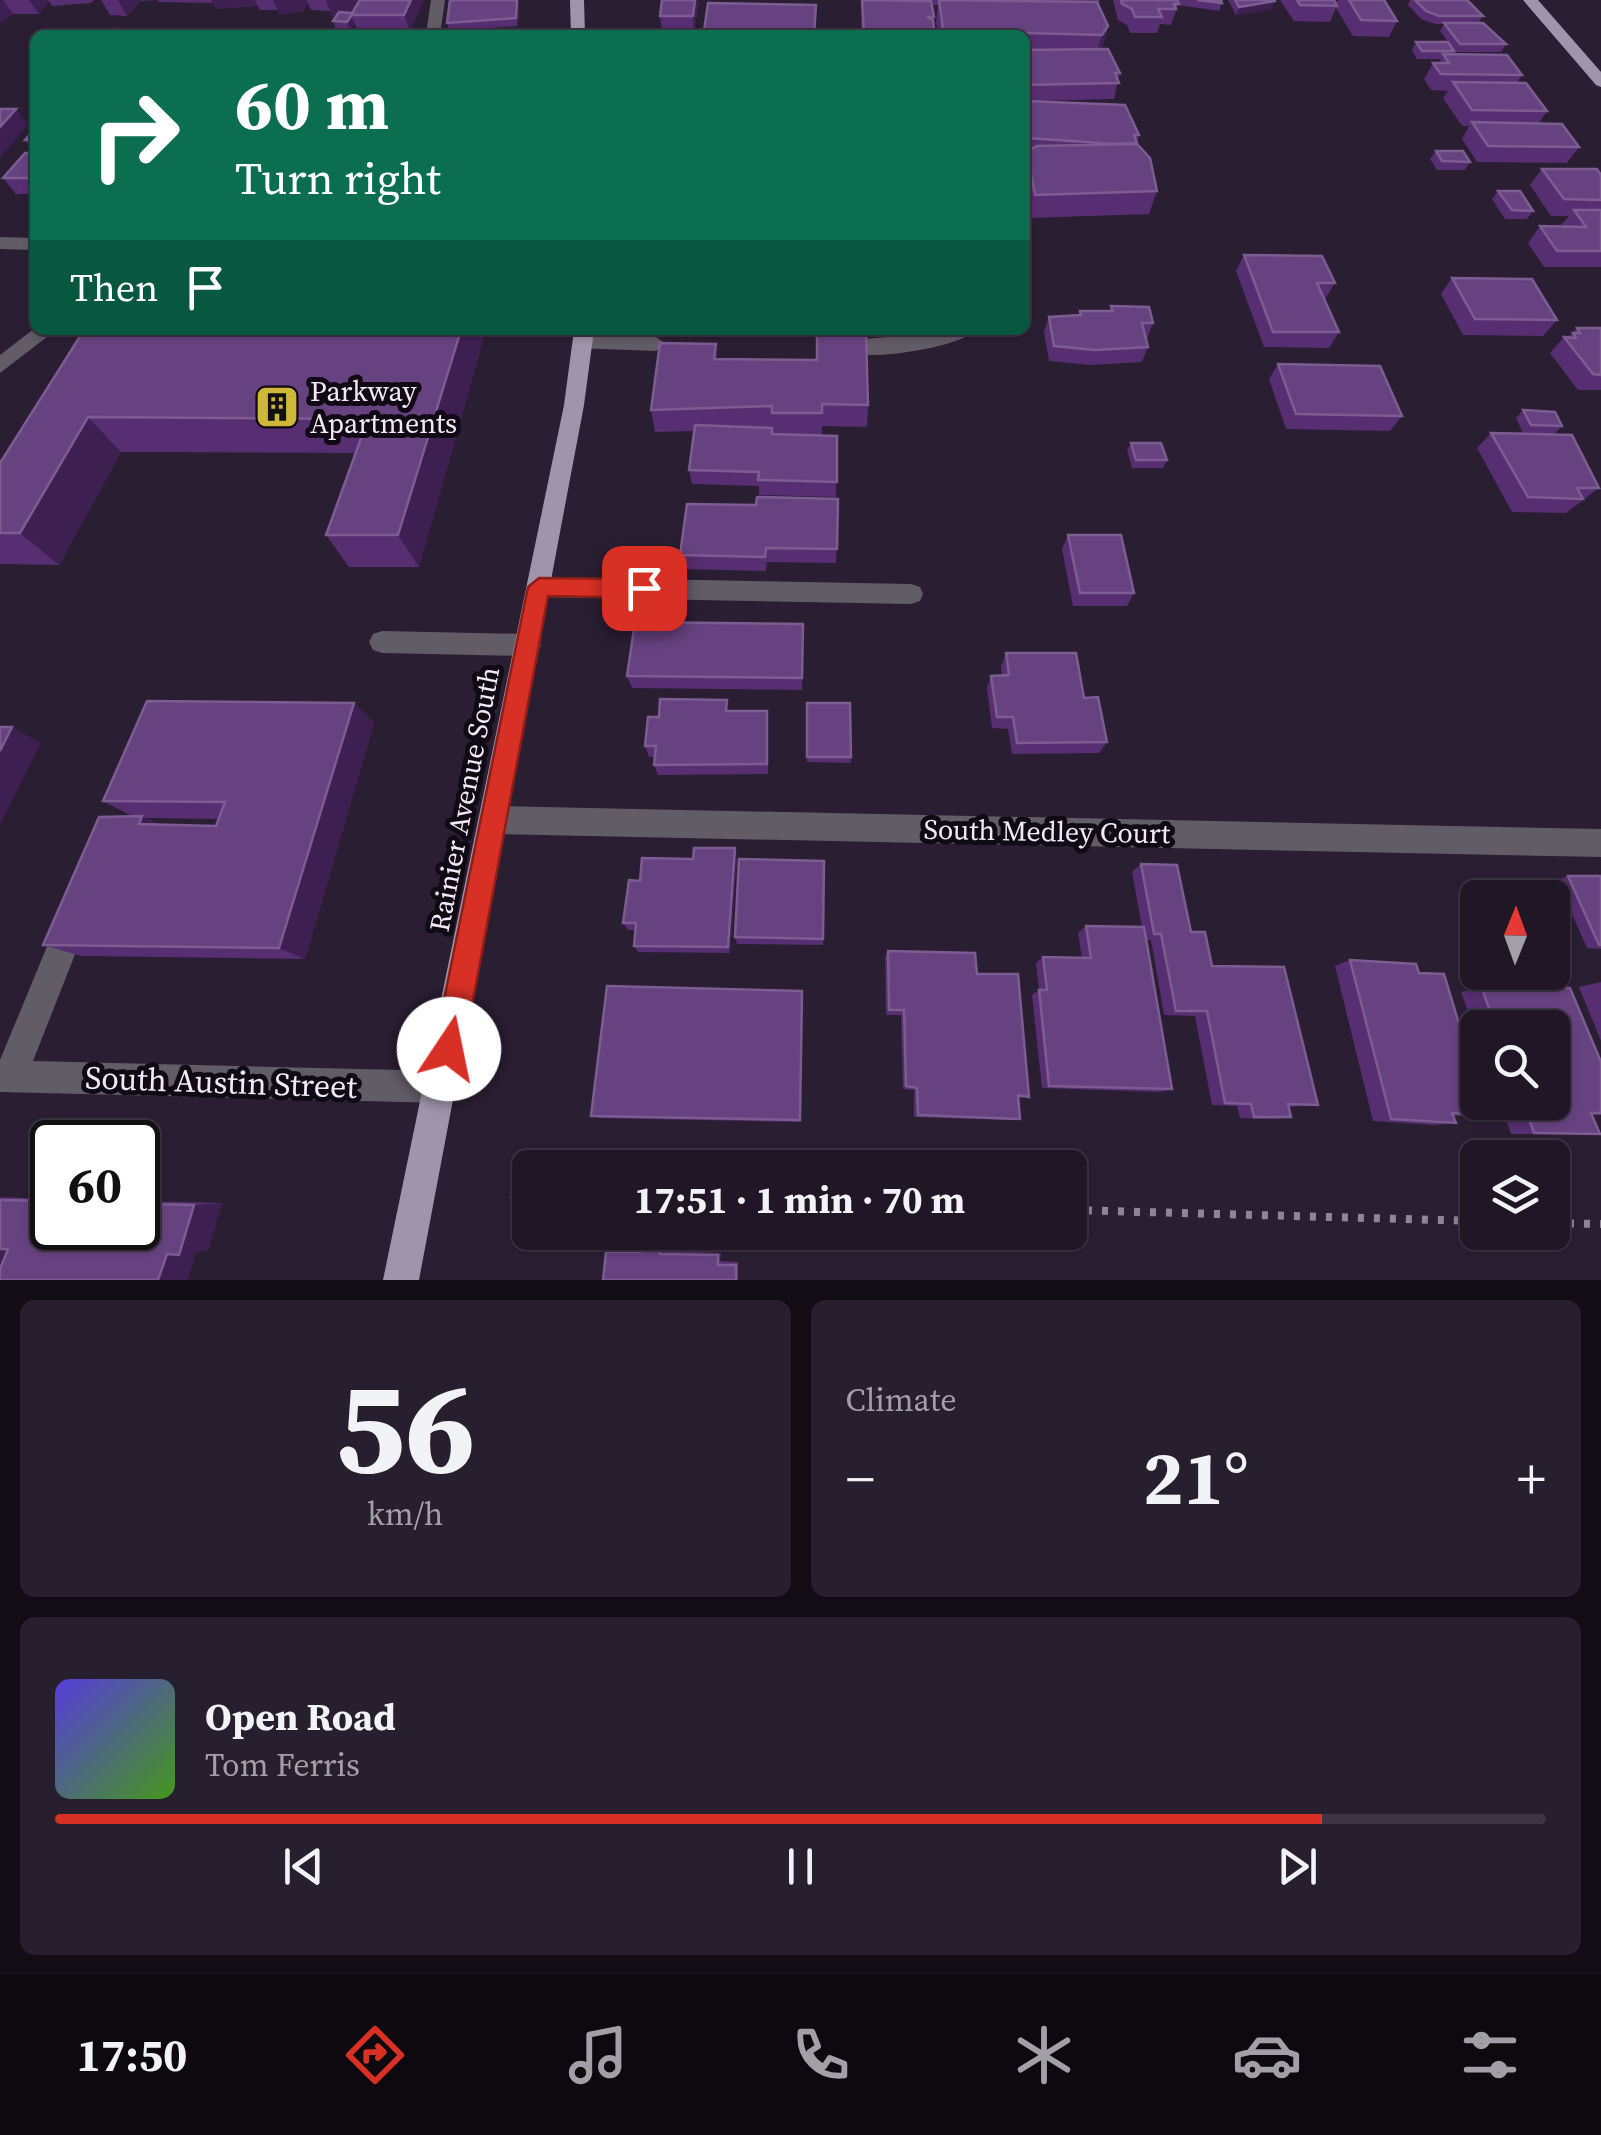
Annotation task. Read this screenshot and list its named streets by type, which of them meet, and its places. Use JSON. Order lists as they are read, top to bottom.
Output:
{
  "streets": {
    "main road": ["Rainier Avenue South"],
    "street": ["South Medley Court", "South Austin Street"]
  },
  "crossings": [
    ["Rainier Avenue South", "South Medley Court"],
    ["Rainier Avenue South", "South Austin Street"]
  ],
  "places": {
    "building": ["Parkway Apartments"]
  },
  "north": "top",
  "page": {
    "turn": ["60 m", "Turn right"],
    "then": "Then",
    "limit": "60",
    "trip": "17:51 · 1 min · 70 m",
    "tile": [
      ["56", "km/h"],
      "Climate"
    ],
    "heat": ["−", "21°", "+"],
    "song": ["Open Road", "Tom Ferris"],
    "tabs": "17:50"
  }
}
